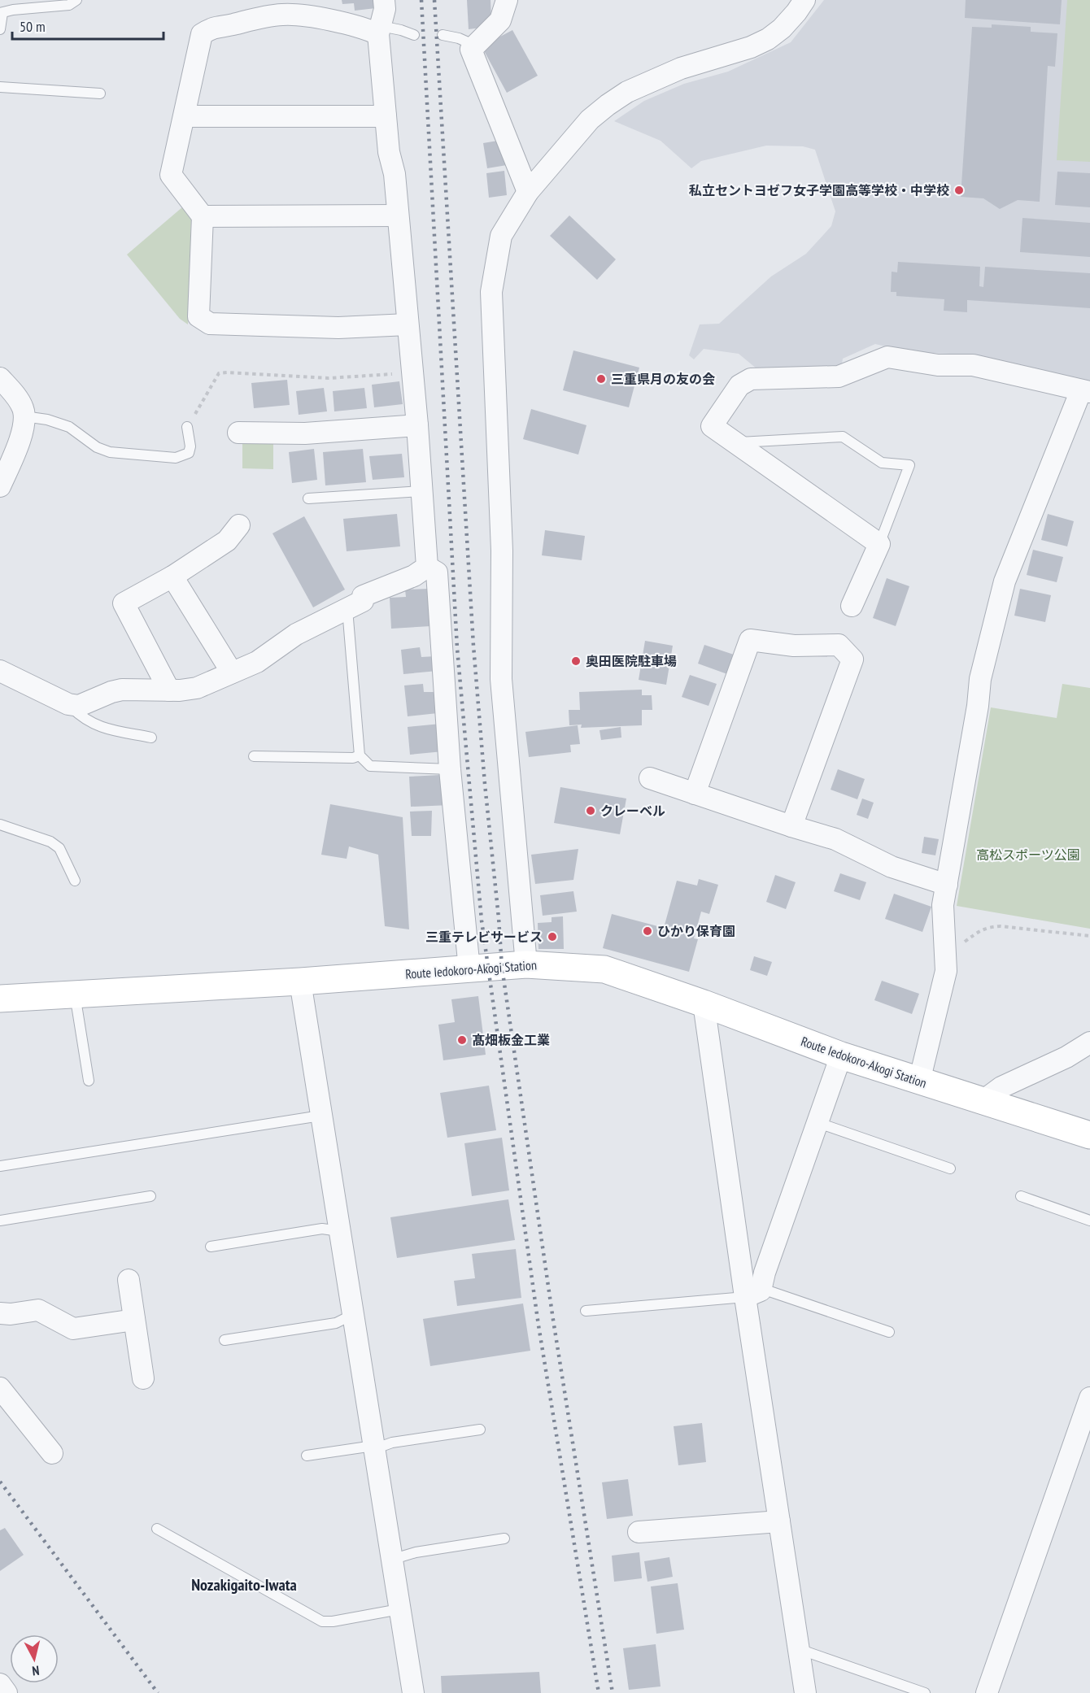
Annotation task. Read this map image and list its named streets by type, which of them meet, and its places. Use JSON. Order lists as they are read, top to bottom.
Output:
{
  "streets": {
    "main road": ["Route Iedokoro-Akogi Station"]
  },
  "districts": ["Nozakigaito-Iwata"],
  "parks": ["高松スポーツ公園"],
  "places": [
    "私立セントヨゼフ女子学園高等学校・中学校",
    "三重県月の友の会",
    "奥田医院駐車場",
    "クレーベル",
    "ひかり保育園",
    "三重テレビサービス",
    "髙畑板金工業"
  ],
  "scale_bar": "50 m",
  "north": "bottom"
}
